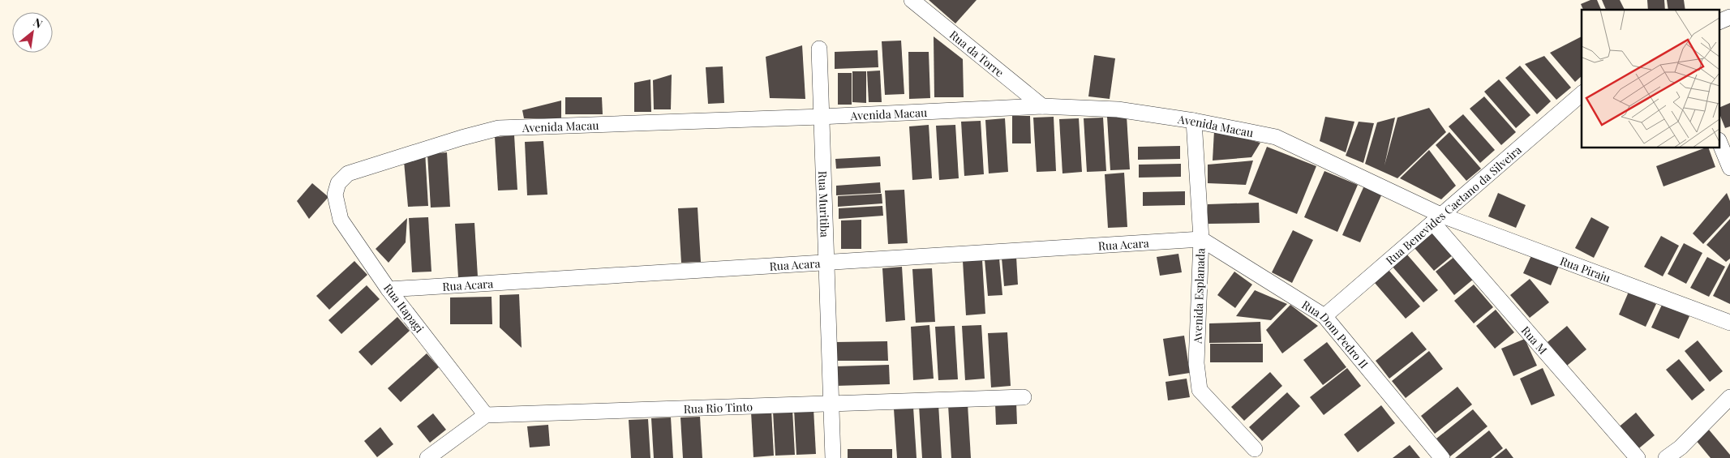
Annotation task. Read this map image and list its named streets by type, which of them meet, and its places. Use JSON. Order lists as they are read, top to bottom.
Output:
{
  "streets": {
    "street": [
      "Rua da Torre",
      "Avenida Macau",
      "Rua Benevides Caetano da Silveira",
      "Rua Muritiba",
      "Rua Acara",
      "Rua Piraju",
      "Avenida Esplanada",
      "Rua Itapagi",
      "Rua Dom Pedro II",
      "Rua M",
      "Rua Rio Tinto"
    ]
  },
  "crossings": [
    ["Rua da Torre", "Avenida Macau"],
    ["Avenida Macau", "Rua Benevides Caetano da Silveira"],
    ["Avenida Macau", "Rua Muritiba"],
    ["Avenida Macau", "Rua Piraju"],
    ["Avenida Macau", "Avenida Esplanada"],
    ["Avenida Macau", "Rua Itapagi"],
    ["Avenida Macau", "Rua M"],
    ["Rua Benevides Caetano da Silveira", "Rua Piraju"],
    ["Rua Benevides Caetano da Silveira", "Rua Dom Pedro II"],
    ["Rua Benevides Caetano da Silveira", "Rua M"],
    ["Rua Muritiba", "Rua Acara"],
    ["Rua Muritiba", "Rua Rio Tinto"],
    ["Rua Acara", "Avenida Esplanada"],
    ["Rua Acara", "Rua Itapagi"],
    ["Rua Acara", "Rua Dom Pedro II"],
    ["Rua Piraju", "Rua M"],
    ["Avenida Esplanada", "Rua Dom Pedro II"],
    ["Rua Itapagi", "Rua Rio Tinto"]
  ],
  "north": "top right"
}
